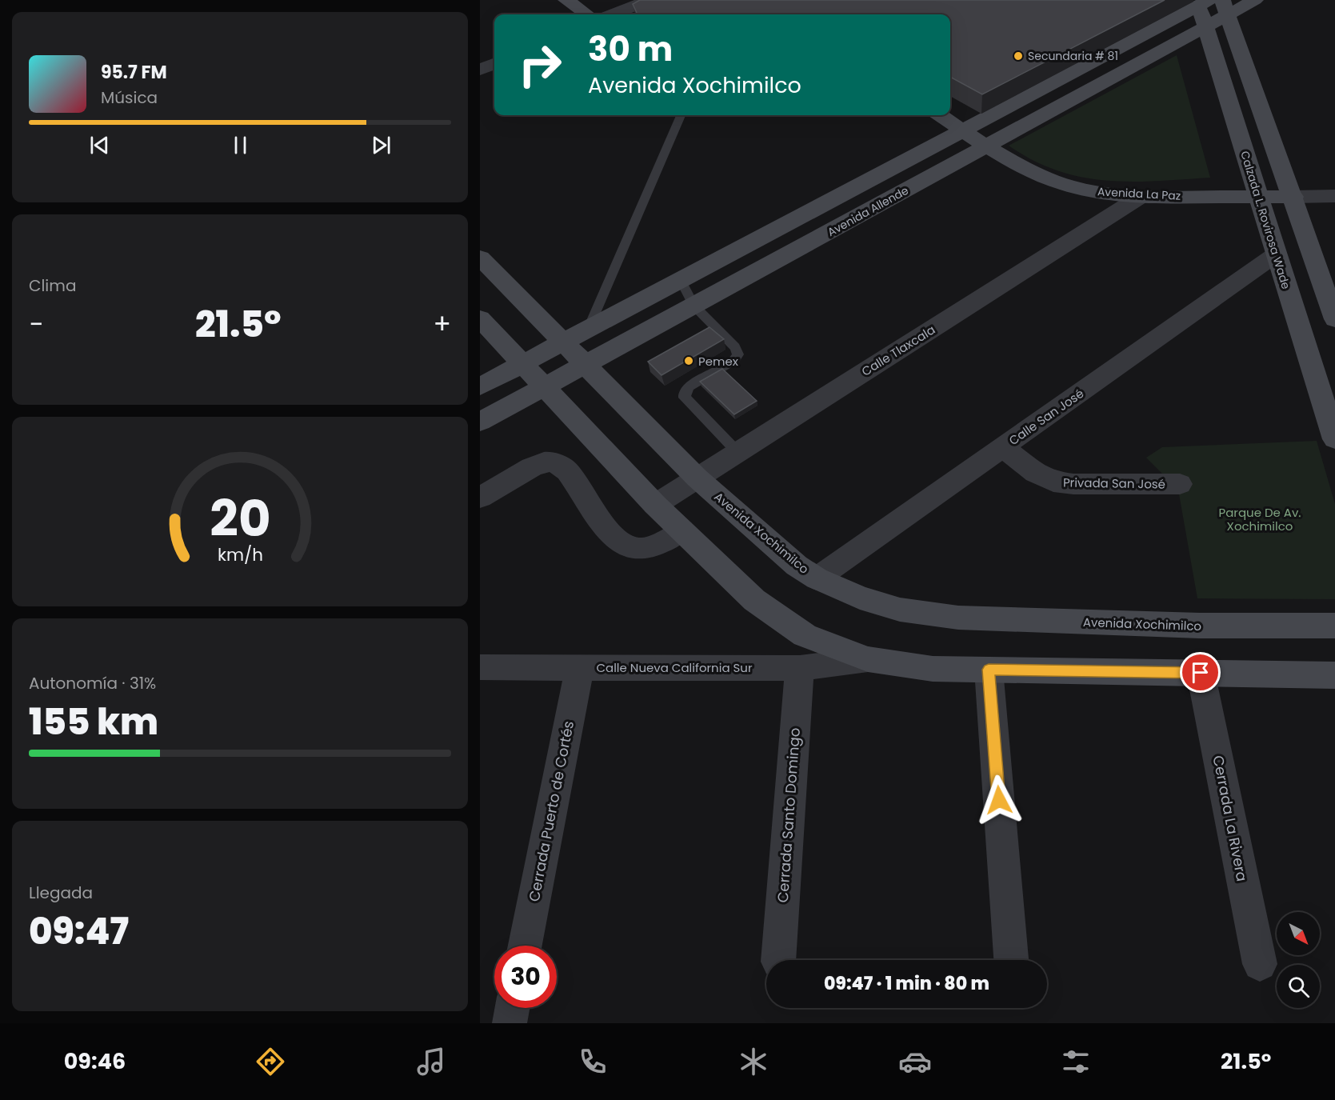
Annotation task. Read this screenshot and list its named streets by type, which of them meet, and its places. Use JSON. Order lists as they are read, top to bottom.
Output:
{
  "streets": {
    "street": [
      "Avenida La Paz",
      "Avenida Allende",
      "Calzada L. Rovirosa Wade",
      "Calle Tlaxcala",
      "Calle San José",
      "Privada San José",
      "Avenida Xochimilco",
      "Calle Nueva California Sur",
      "Cerrada Puerto de Cortés",
      "Cerrada Santo Domingo",
      "Cerrada La Rivera"
    ]
  },
  "crossings": [
    ["Avenida La Paz", "Avenida Allende"],
    ["Avenida La Paz", "Calzada L. Rovirosa Wade"],
    ["Avenida La Paz", "Calle Tlaxcala"],
    ["Avenida Allende", "Calzada L. Rovirosa Wade"],
    ["Avenida Allende", "Avenida Xochimilco"],
    ["Calzada L. Rovirosa Wade", "Calle San José"],
    ["Calle Tlaxcala", "Avenida Xochimilco"],
    ["Calle San José", "Privada San José"],
    ["Calle San José", "Avenida Xochimilco"],
    ["Calle Nueva California Sur", "Cerrada Puerto de Cortés"],
    ["Calle Nueva California Sur", "Cerrada Santo Domingo"]
  ],
  "parks": ["Parque De Av. Xochimilco"],
  "places": ["Secundaria # 81", "Pemex"],
  "north": "bottom right",
  "page": {
    "turn": ["30 m", "Avenida Xochimilco"],
    "song": ["95.7 FM", "Música"],
    "tile": [
      "Clima",
      ["Autonomía · 31%", "155 km"],
      ["Llegada", "09:47"]
    ],
    "heat": ["−", "21.5°", "+"],
    "limit": "30",
    "trip": "09:47 · 1 min · 80 m",
    "tabs": ["09:46", "21.5°"],
    "gauge": ["20", "km/h"]
  }
}
